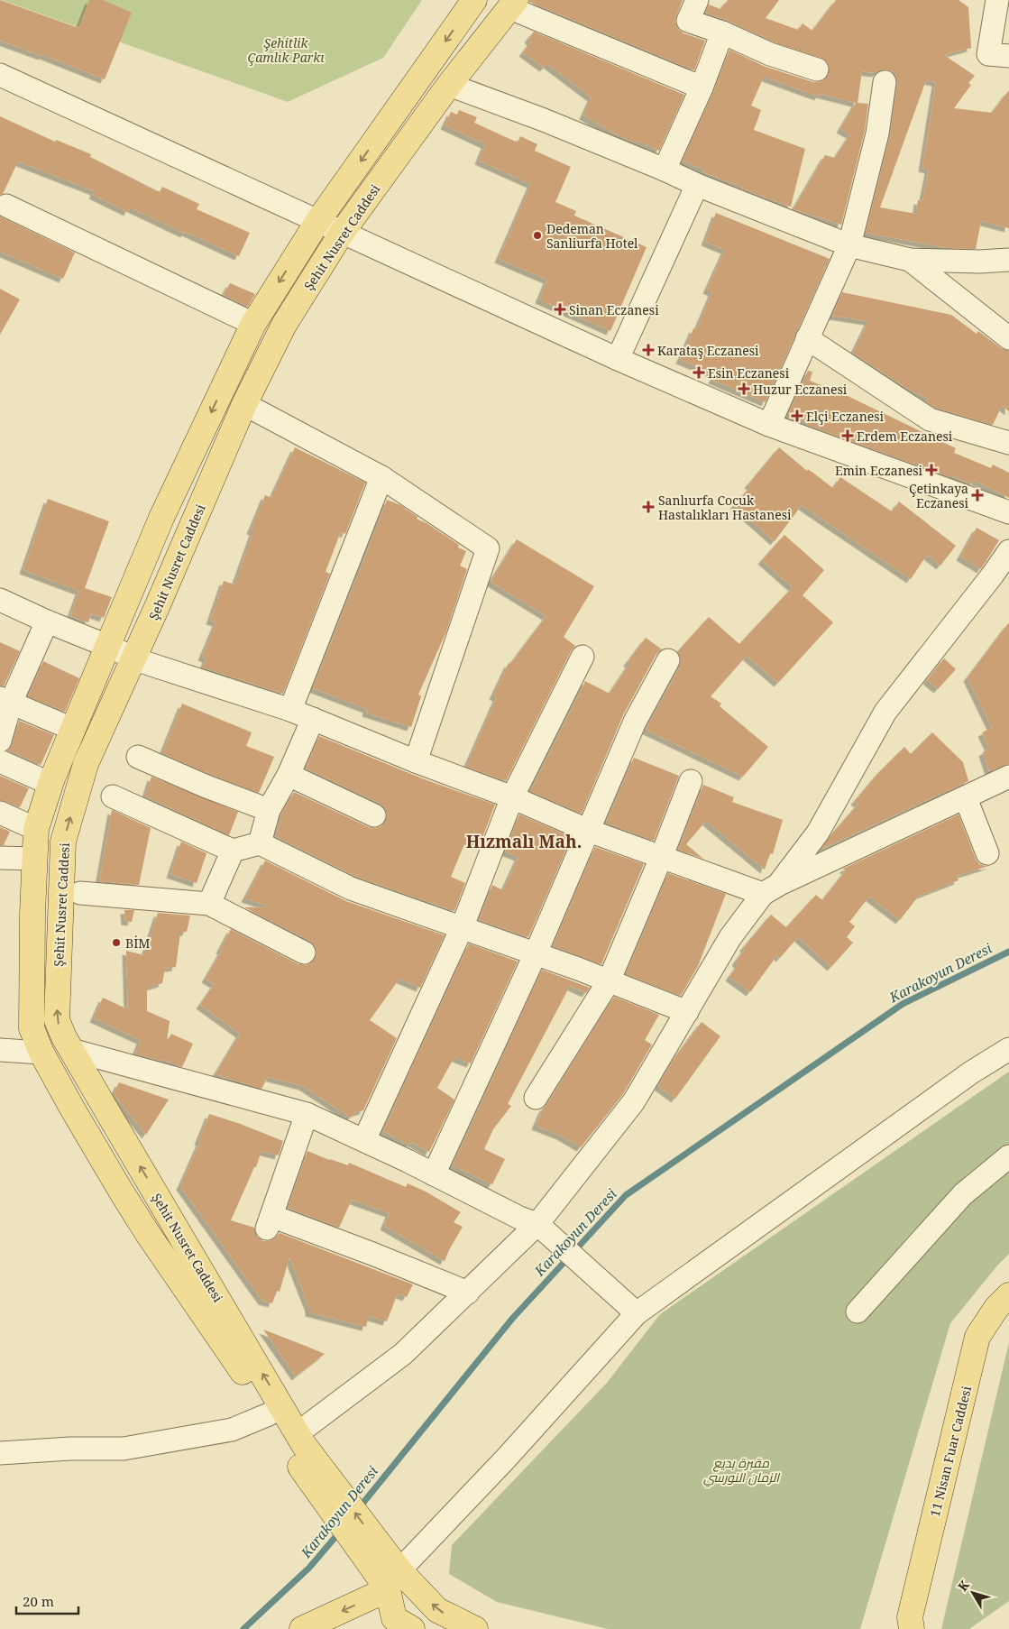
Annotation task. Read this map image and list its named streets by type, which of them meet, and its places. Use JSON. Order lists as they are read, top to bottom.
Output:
{
  "streets": {
    "main road": ["Şehit Nusret Caddesi", "11 Nisan Fuar Caddesi"]
  },
  "districts": ["Hızmalı Mah."],
  "water": ["Karakoyun Deresi"],
  "parks": ["Şehitlik Çamlık Parkı", "مقبرة بديع الزمان النورسي"],
  "places": {
    "other": ["Dedeman Sanliurfa Hotel", "BİM"],
    "health": [
      "Sinan Eczanesi",
      "Karataş Eczanesi",
      "Esin Eczanesi",
      "Huzur Eczanesi",
      "Elçi Eczanesi",
      "Erdem Eczanesi",
      "Emin Eczanesi",
      "Çetinkaya Eczanesi",
      "Sanlıurfa Cocuk Hastalıkları Hastanesi"
    ]
  },
  "scale_bar": "20 m",
  "north": "top left"
}
